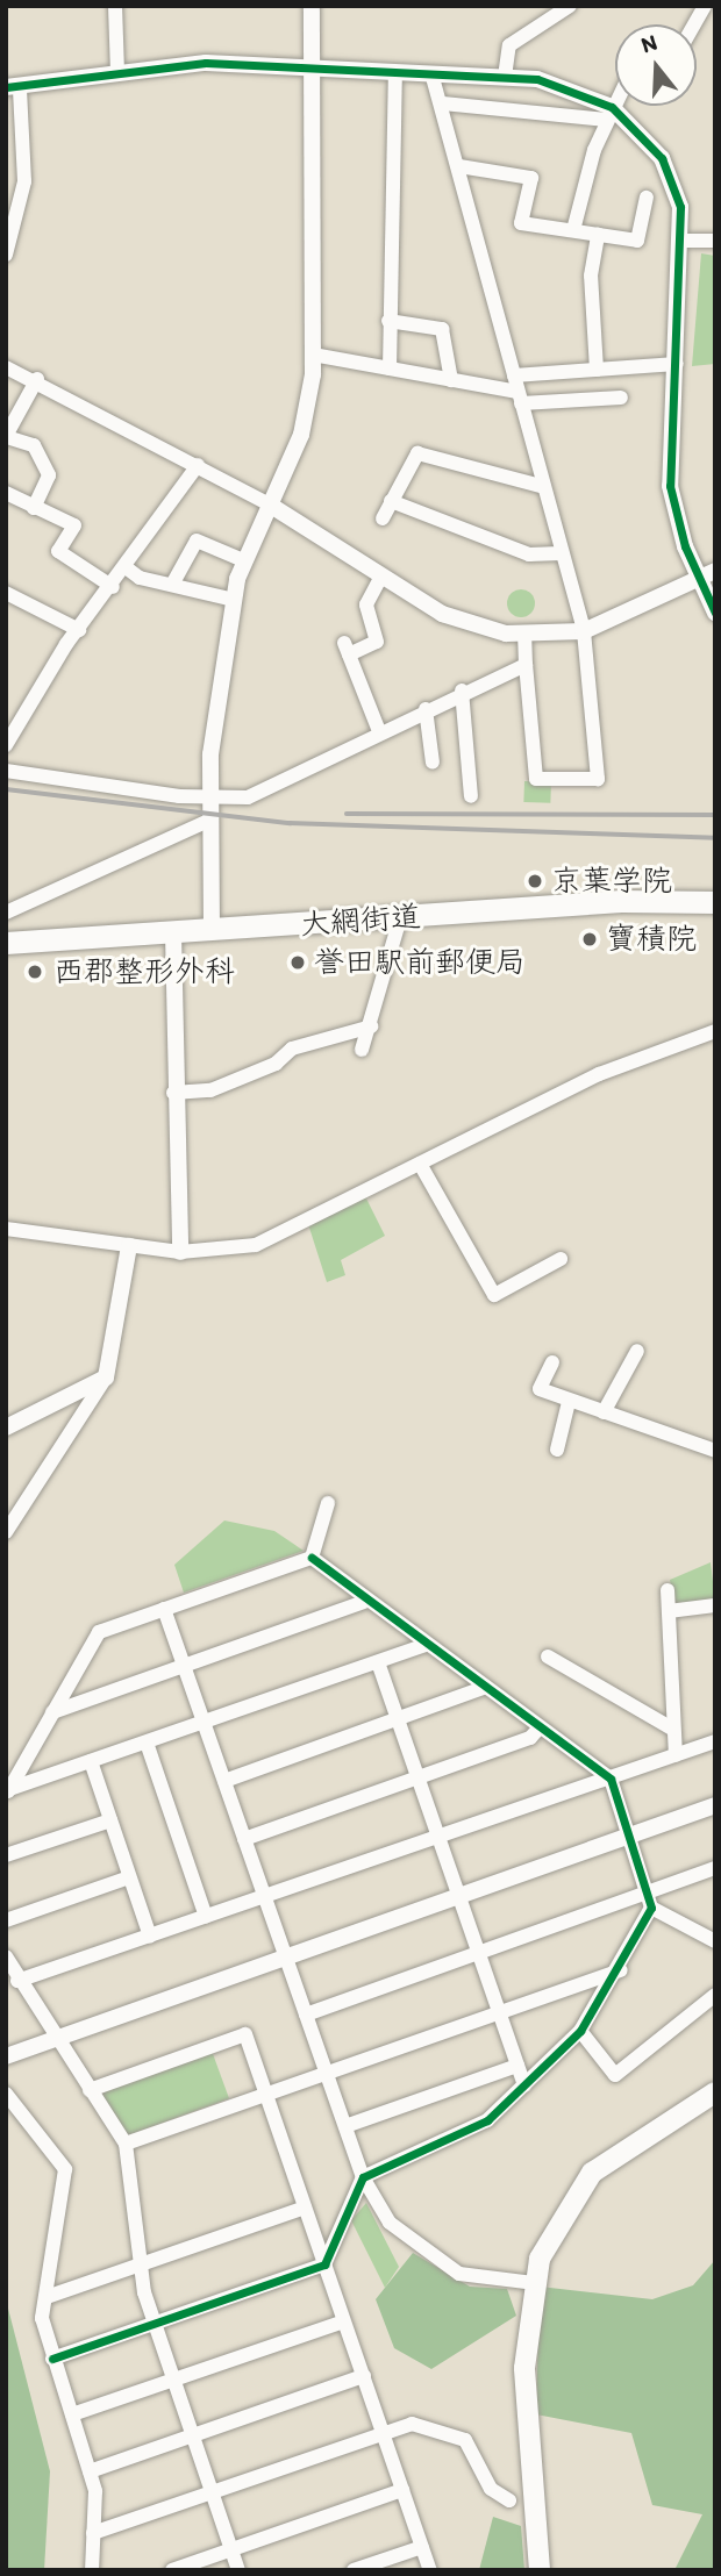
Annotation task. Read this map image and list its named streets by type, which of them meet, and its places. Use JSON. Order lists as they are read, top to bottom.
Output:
{
  "streets": {
    "main road": ["大網街道"]
  },
  "places": [
    "京葉学院",
    "寶積院",
    "誉田駅前郵便局",
    "西郡整形外科"
  ],
  "north": "top"
}
